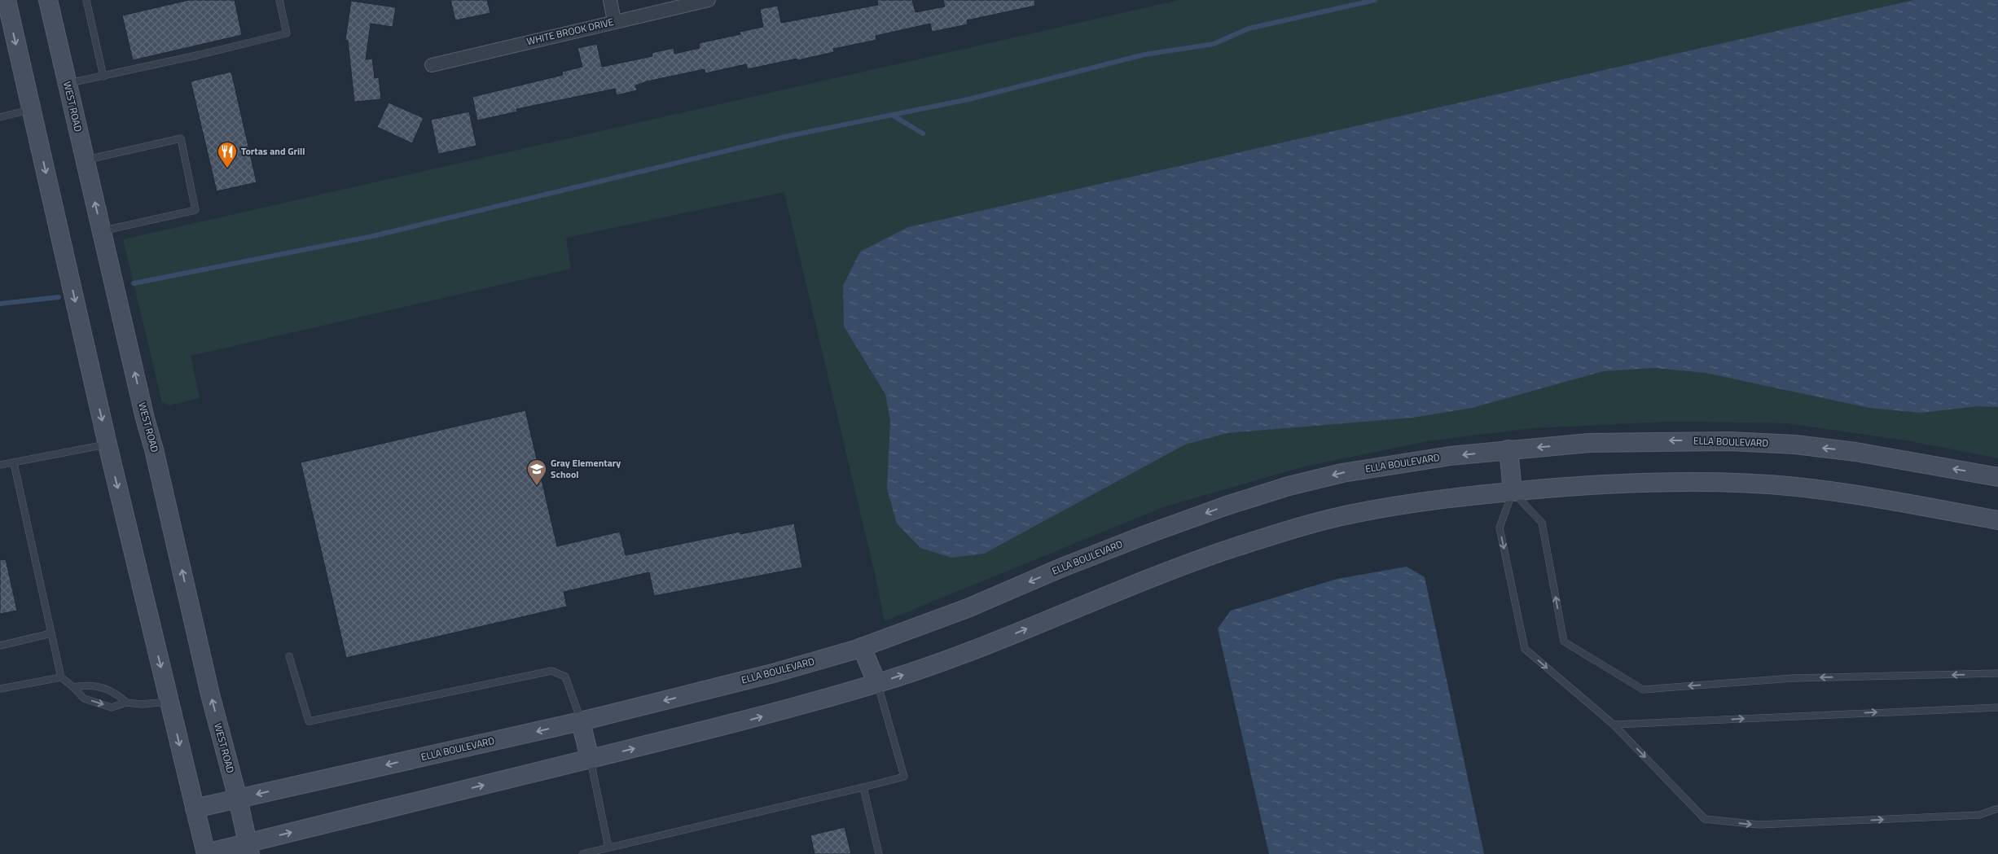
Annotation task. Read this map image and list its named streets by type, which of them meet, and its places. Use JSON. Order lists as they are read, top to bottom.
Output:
{
  "streets": {
    "main road": ["WEST ROAD", "ELLA BOULEVARD"],
    "street": ["WHITE BROOK DRIVE"]
  },
  "crossings": [
    ["WEST ROAD", "ELLA BOULEVARD"]
  ],
  "places": {
    "restaurant": ["Tortas and Grill"],
    "school or university": ["Gray Elementary School"]
  }
}
